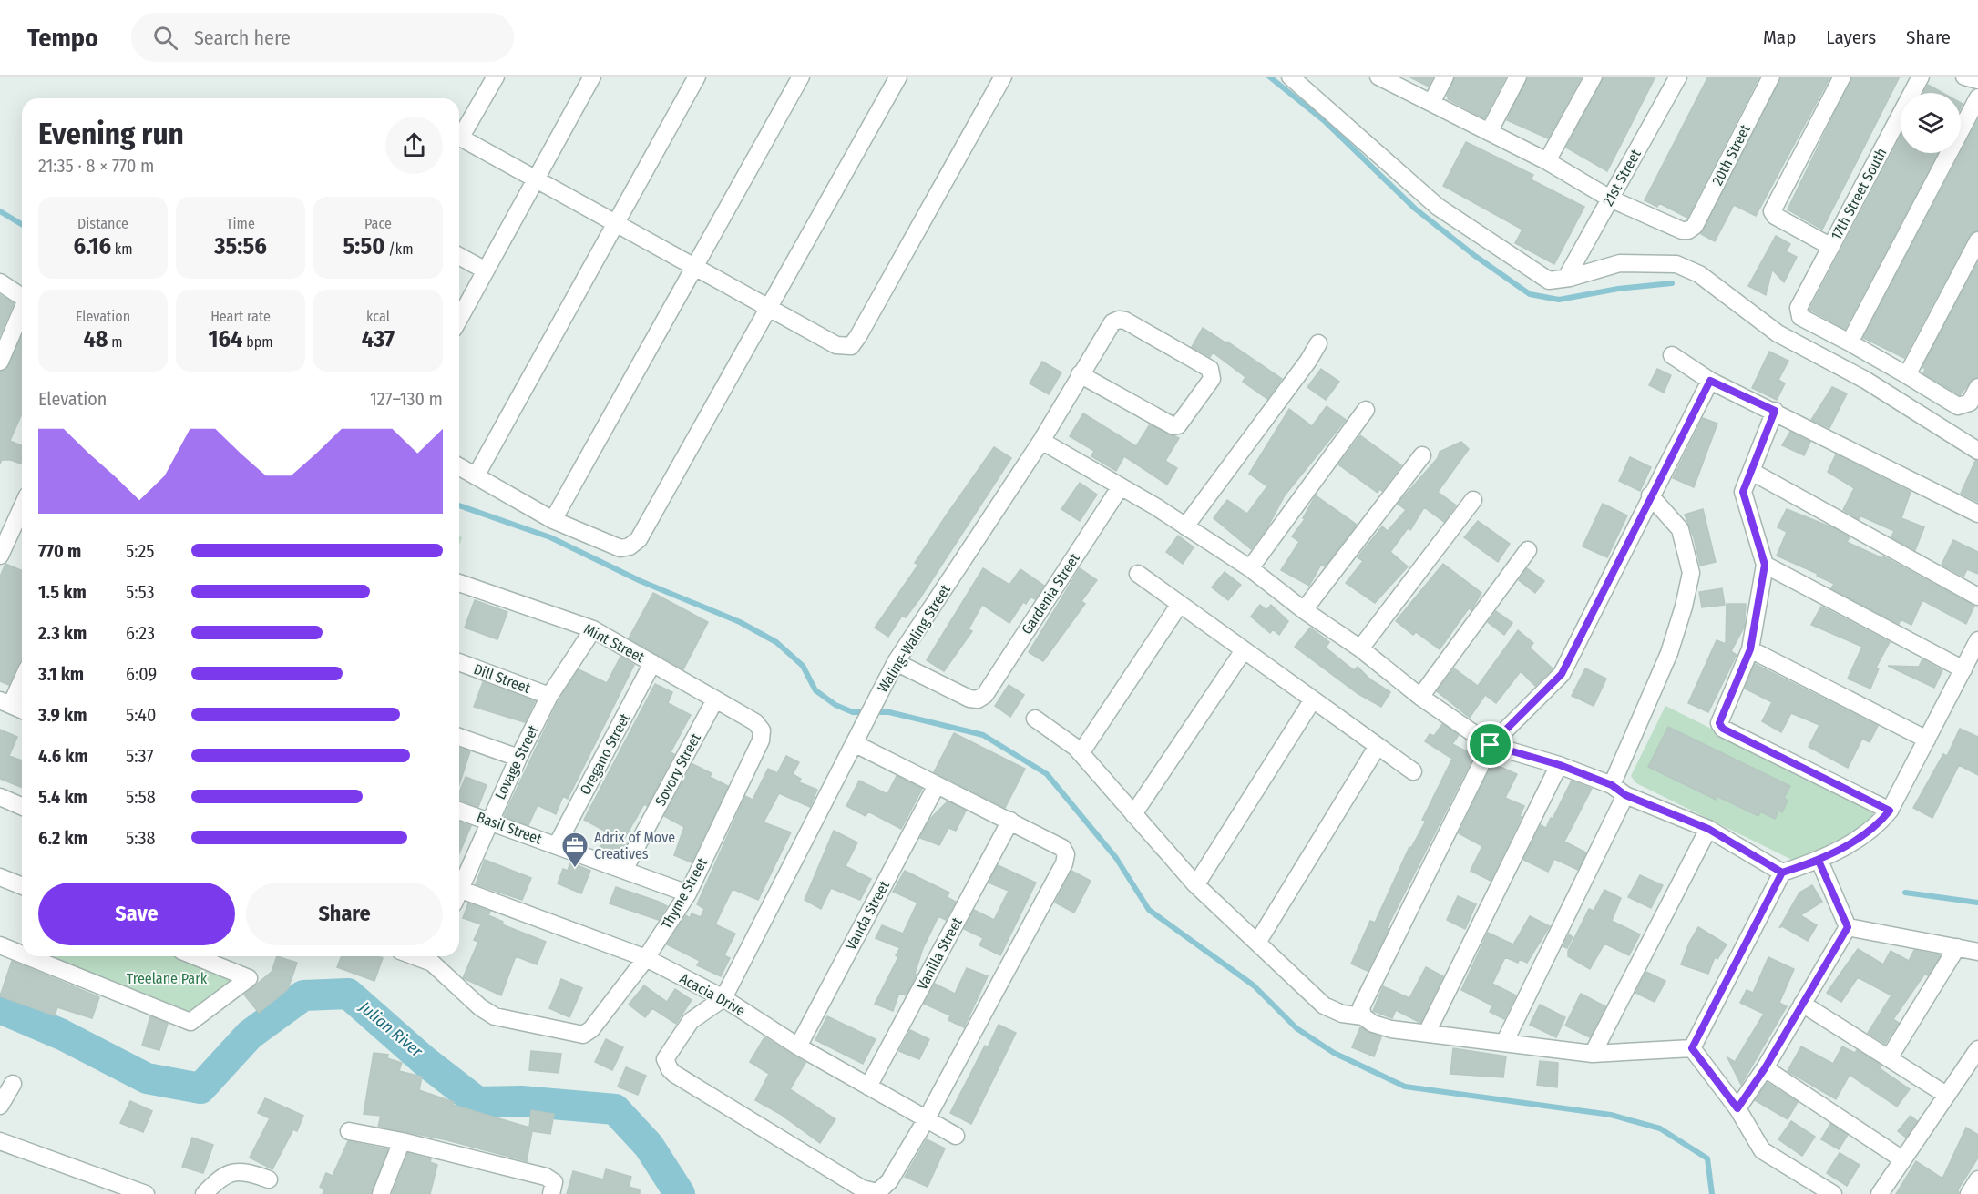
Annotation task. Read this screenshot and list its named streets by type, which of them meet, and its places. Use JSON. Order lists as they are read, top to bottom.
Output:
{
  "streets": {
    "street": [
      "20th Street",
      "21st Street",
      "17th Street South",
      "Gardenia Street",
      "Waling-Waling Street",
      "Mint Street",
      "Dill Street",
      "Oregano Street",
      "Lovage Street",
      "Sovory Street",
      "Basil Street",
      "Thyme Street",
      "Vanda Street",
      "Vanilla Street",
      "Acacia Drive"
    ]
  },
  "crossings": [
    ["20th Street", "21st Street"],
    ["Gardenia Street", "Waling-Waling Street"],
    ["Waling-Waling Street", "Acacia Drive"],
    ["Mint Street", "Oregano Street"],
    ["Mint Street", "Lovage Street"],
    ["Mint Street", "Sovory Street"],
    ["Mint Street", "Thyme Street"],
    ["Dill Street", "Lovage Street"],
    ["Oregano Street", "Basil Street"],
    ["Lovage Street", "Basil Street"],
    ["Sovory Street", "Basil Street"],
    ["Basil Street", "Thyme Street"],
    ["Thyme Street", "Acacia Drive"],
    ["Vanda Street", "Acacia Drive"],
    ["Vanilla Street", "Acacia Drive"]
  ],
  "water": ["Julian River"],
  "parks": ["Treelane Park"],
  "places": {
    "office": ["Adrix of Move Creatives"]
  },
  "page": {
    "header": "Tempo",
    "search": "Search here",
    "nav": ["Map", "Layers", "Share"],
    "heading": ["Evening run", "21:35 · 8 × 770 m"],
    "stats": [
      ["Distance", "6.16 km"],
      ["Time", "35:56"],
      ["Pace", "5:50 /km"],
      ["Elevation", "48 m"],
      ["Heart rate", "164 bpm"],
      ["kcal", "437"]
    ],
    "chart": ["Elevation", "127–130 m"],
    "list": [
      {
        "name": "770 m",
        "note": "5:25"
      },
      {
        "name": "1.5 km",
        "note": "5:53"
      },
      {
        "name": "2.3 km",
        "note": "6:23"
      },
      {
        "name": "3.1 km",
        "note": "6:09"
      },
      {
        "name": "3.9 km",
        "note": "5:40"
      },
      {
        "name": "4.6 km",
        "note": "5:37"
      },
      {
        "name": "5.4 km",
        "note": "5:58"
      },
      {
        "name": "6.2 km",
        "note": "5:38"
      }
    ],
    "buttons": ["Save", "Share"]
  }
}
